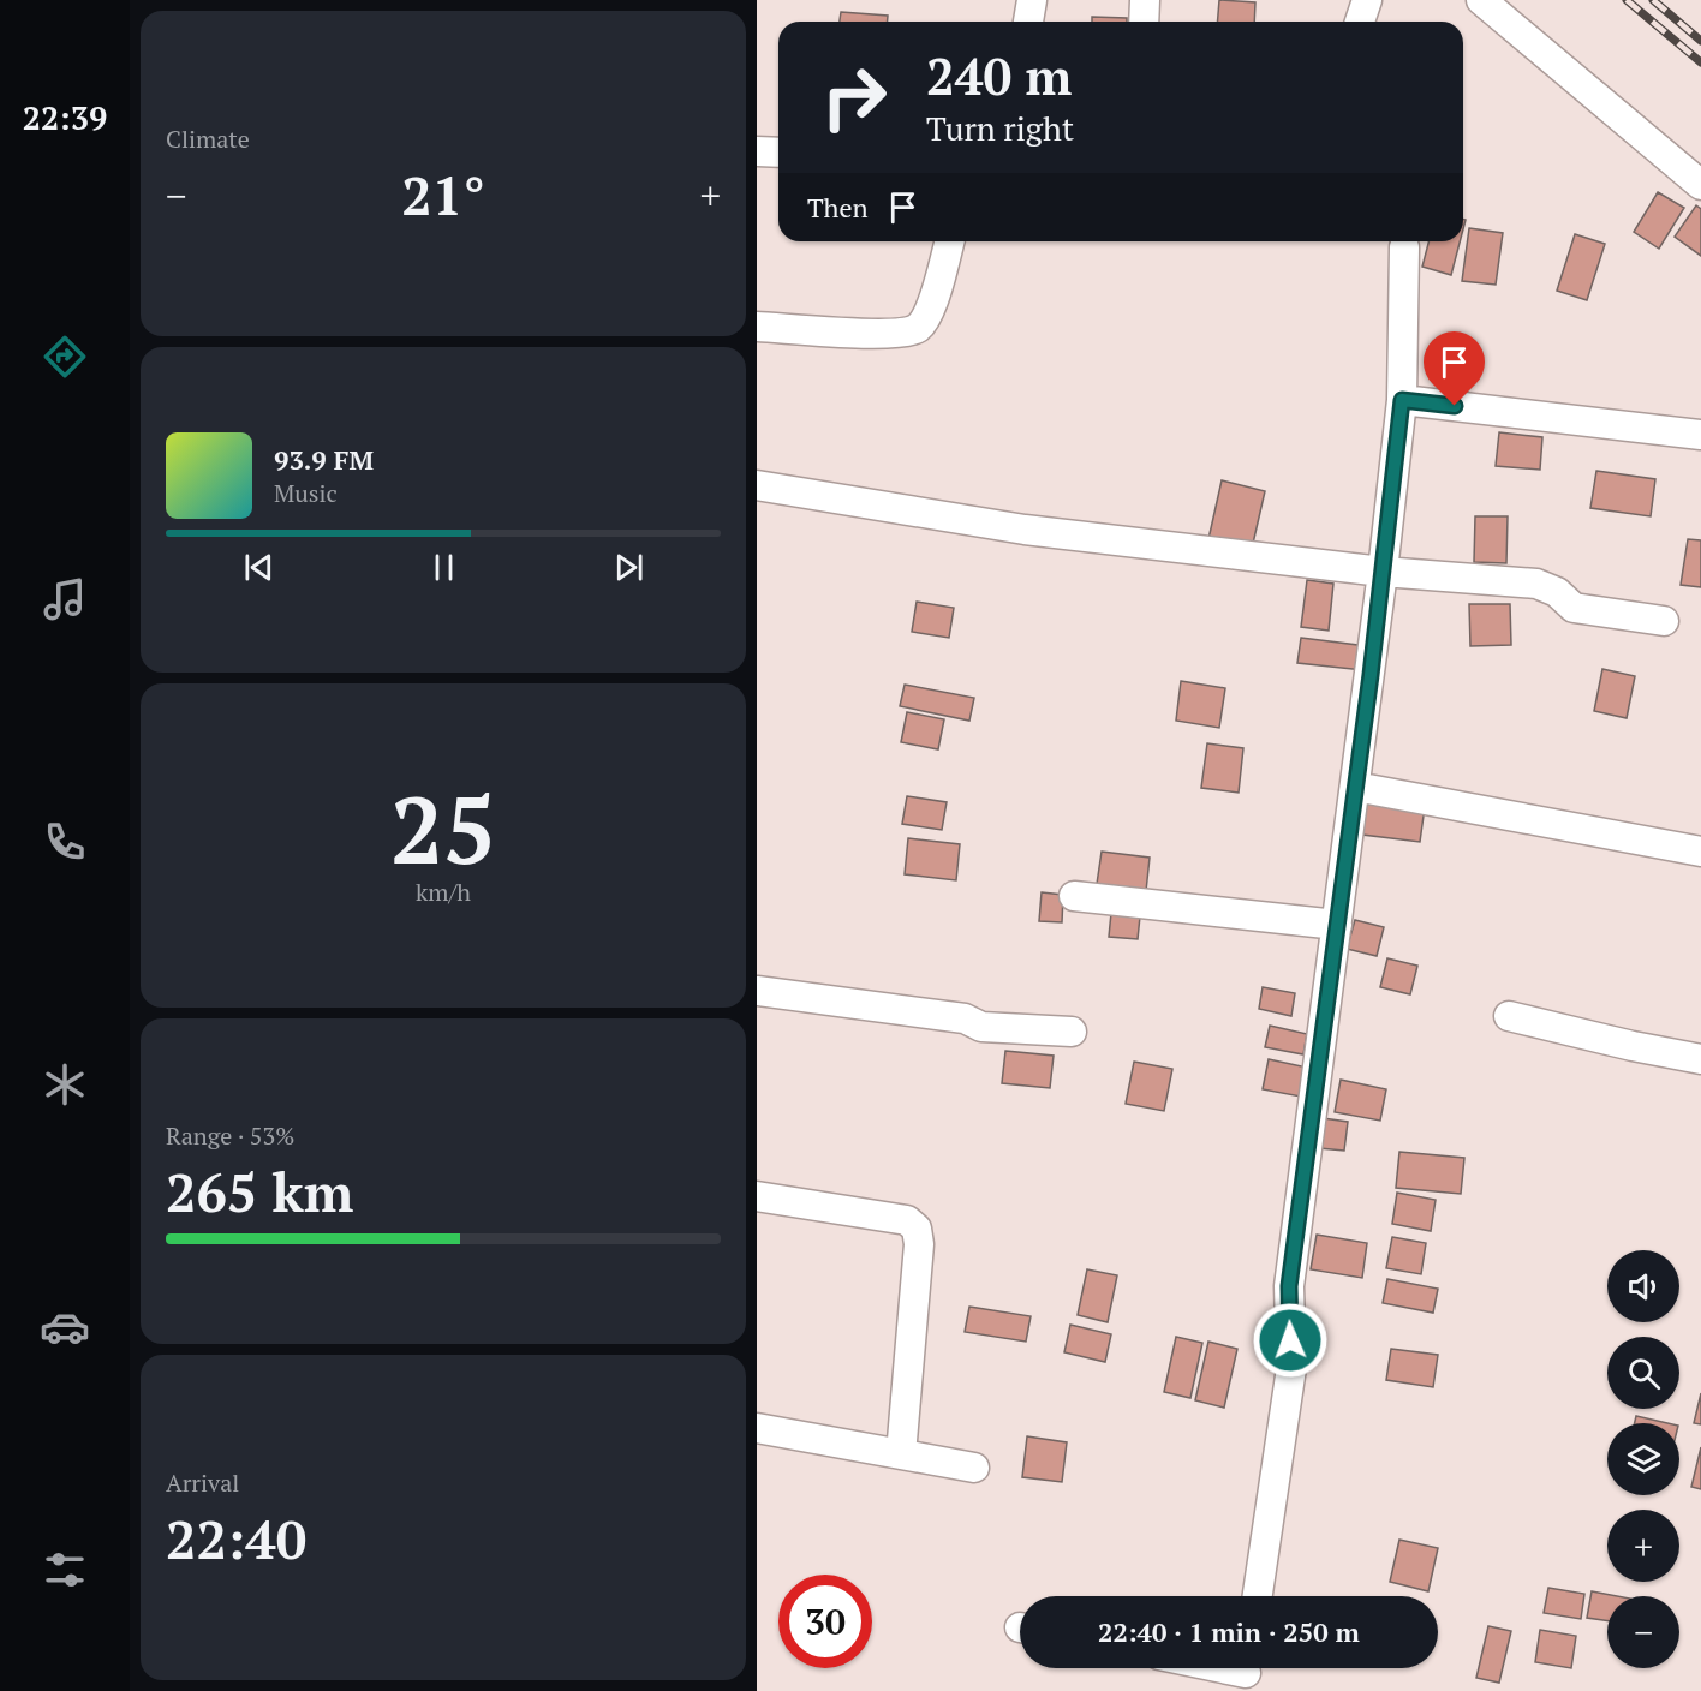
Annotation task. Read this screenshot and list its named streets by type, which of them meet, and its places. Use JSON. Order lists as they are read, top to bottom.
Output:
{
  "page": {
    "tabs": "22:39",
    "tile": [
      "Climate",
      ["25", "km/h"],
      ["Range · 53%", "265 km"],
      ["Arrival", "22:40"]
    ],
    "turn": ["240 m", "Turn right"],
    "heat": ["−", "21°", "+"],
    "then": "Then",
    "song": ["93.9 FM", "Music"],
    "map_buttons": ["+", "−"],
    "limit": "30",
    "trip": "22:40 · 1 min · 250 m"
  }
}
